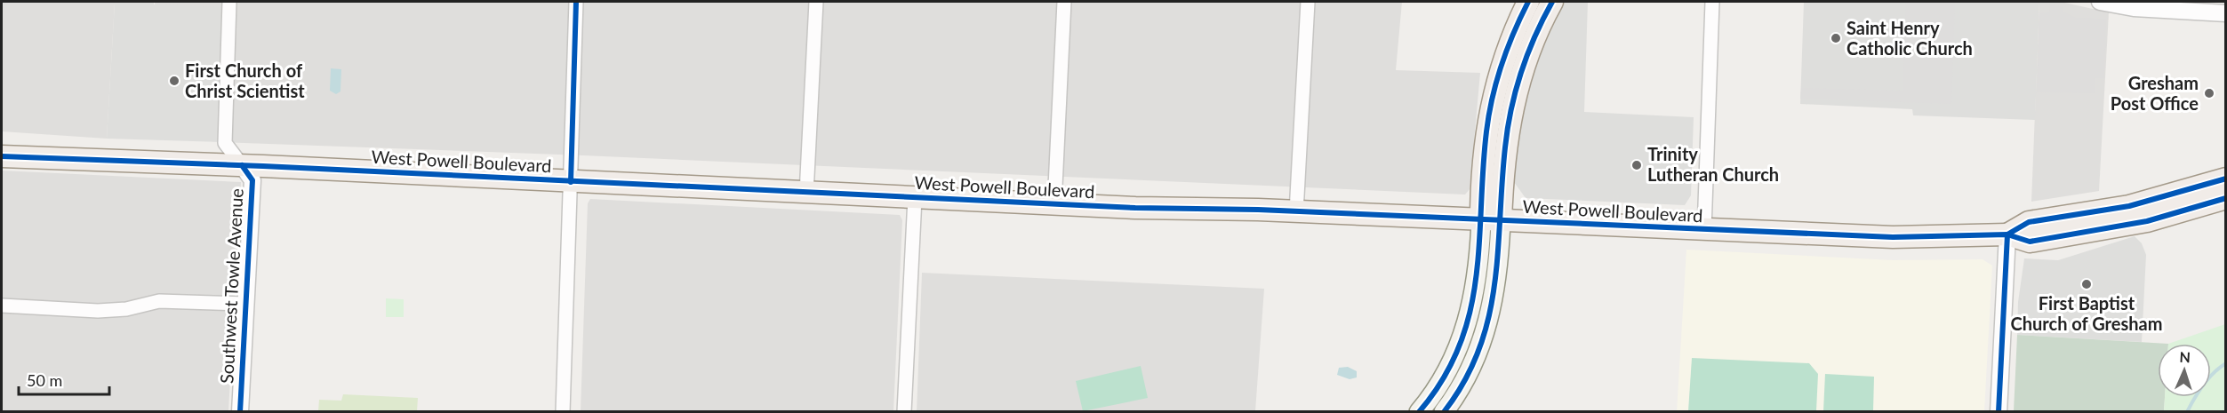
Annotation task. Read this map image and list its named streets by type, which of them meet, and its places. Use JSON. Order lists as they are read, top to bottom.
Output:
{
  "streets": {
    "main road": ["West Powell Boulevard"],
    "street": ["Southwest Towle Avenue"]
  },
  "crossings": [
    ["West Powell Boulevard", "Southwest Towle Avenue"]
  ],
  "places": [
    "Saint Henry Catholic Church",
    "First Church of Christ Scientist",
    "Gresham Post Office",
    "Trinity Lutheran Church",
    "First Baptist Church of Gresham"
  ],
  "scale_bar": "50 m",
  "north": "top"
}
